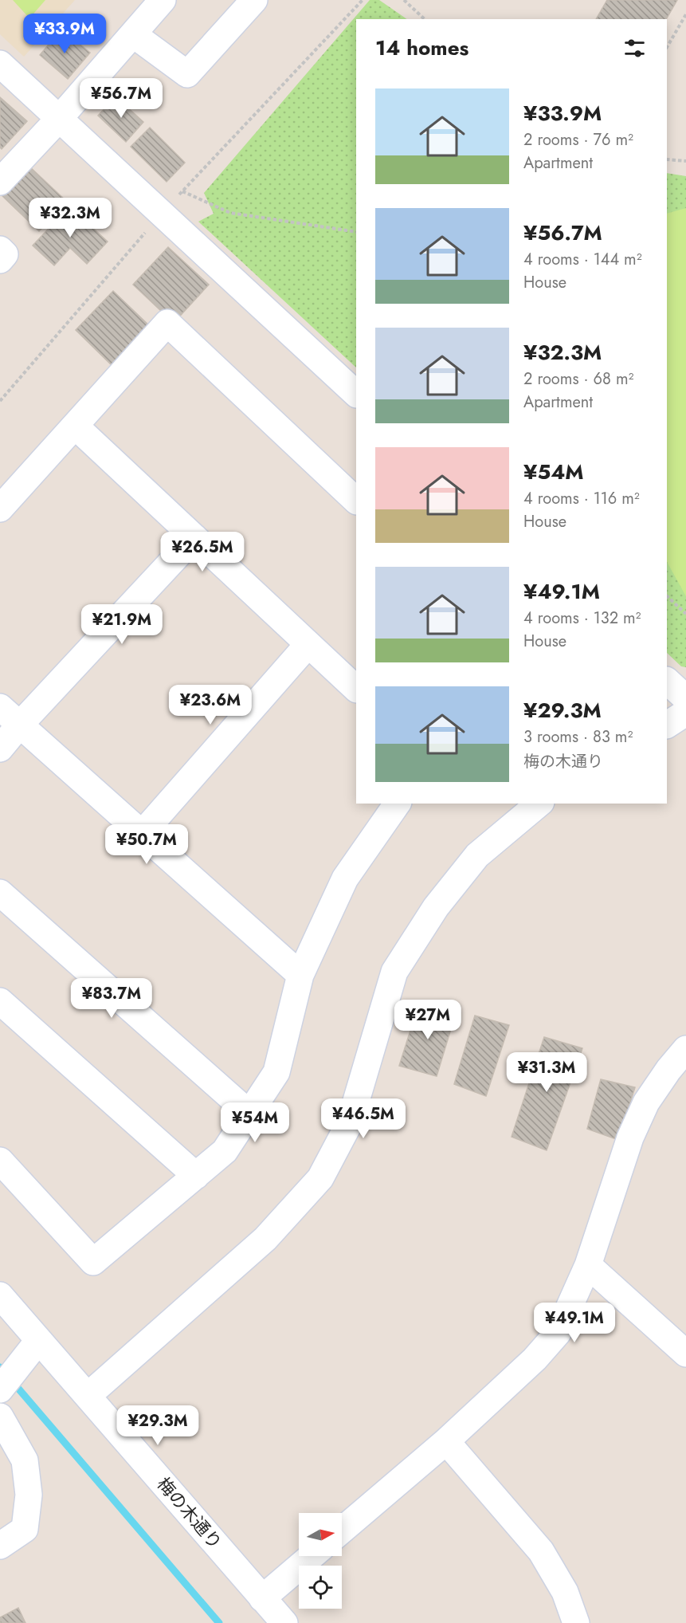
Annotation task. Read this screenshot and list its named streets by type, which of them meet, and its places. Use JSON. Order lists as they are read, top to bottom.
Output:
{
  "streets": {
    "street": ["梅の木通り"]
  },
  "north": "right",
  "page": {
    "price": [
      "¥33.9M",
      "¥56.7M",
      "¥32.3M",
      "¥26.5M",
      "¥21.9M",
      "¥23.6M",
      "¥50.7M",
      "¥83.7M",
      "¥27M",
      "¥31.3M",
      "¥46.5M",
      "¥54M",
      "¥49.1M",
      "¥29.3M"
    ],
    "heading": "14 homes",
    "list": [
      {
        "name": "¥33.9M",
        "note": "2 rooms · 76 m² · Apartment"
      },
      {
        "name": "¥56.7M",
        "note": "4 rooms · 144 m² · House"
      },
      {
        "name": "¥32.3M",
        "note": "2 rooms · 68 m² · Apartment"
      },
      {
        "name": "¥54M",
        "note": "4 rooms · 116 m² · House"
      },
      {
        "name": "¥49.1M",
        "note": "4 rooms · 132 m² · House"
      },
      {
        "name": "¥29.3M",
        "note": "3 rooms · 83 m² · 梅の木通り"
      }
    ]
  }
}
